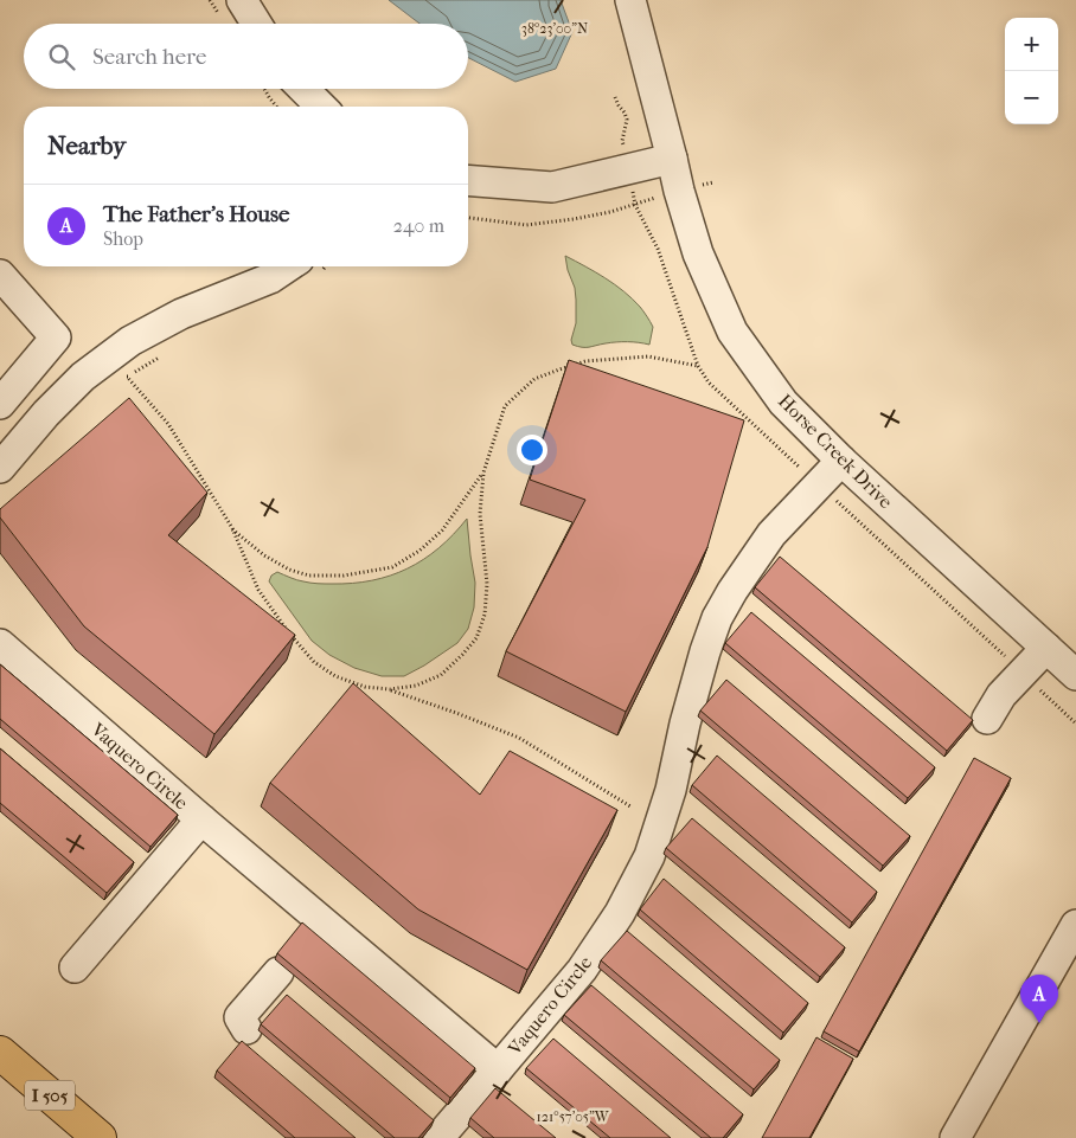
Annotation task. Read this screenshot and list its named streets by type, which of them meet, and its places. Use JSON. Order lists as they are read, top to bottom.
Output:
{
  "streets": {
    "highway": ["I 505"],
    "street": ["Horse Creek Drive", "Vaquero Circle"]
  },
  "crossings": [
    ["Horse Creek Drive", "Vaquero Circle"]
  ],
  "page": {
    "map_buttons": ["+", "−"],
    "search": "Search here",
    "heading": "Nearby",
    "list": [
      {
        "mark": "A",
        "name": "The Father's House",
        "note": "Shop",
        "value": "240 m"
      }
    ],
    "pins": "A"
  },
  "coordinates": ["38°23'00\"N", "121°57'05\"W"]
}
